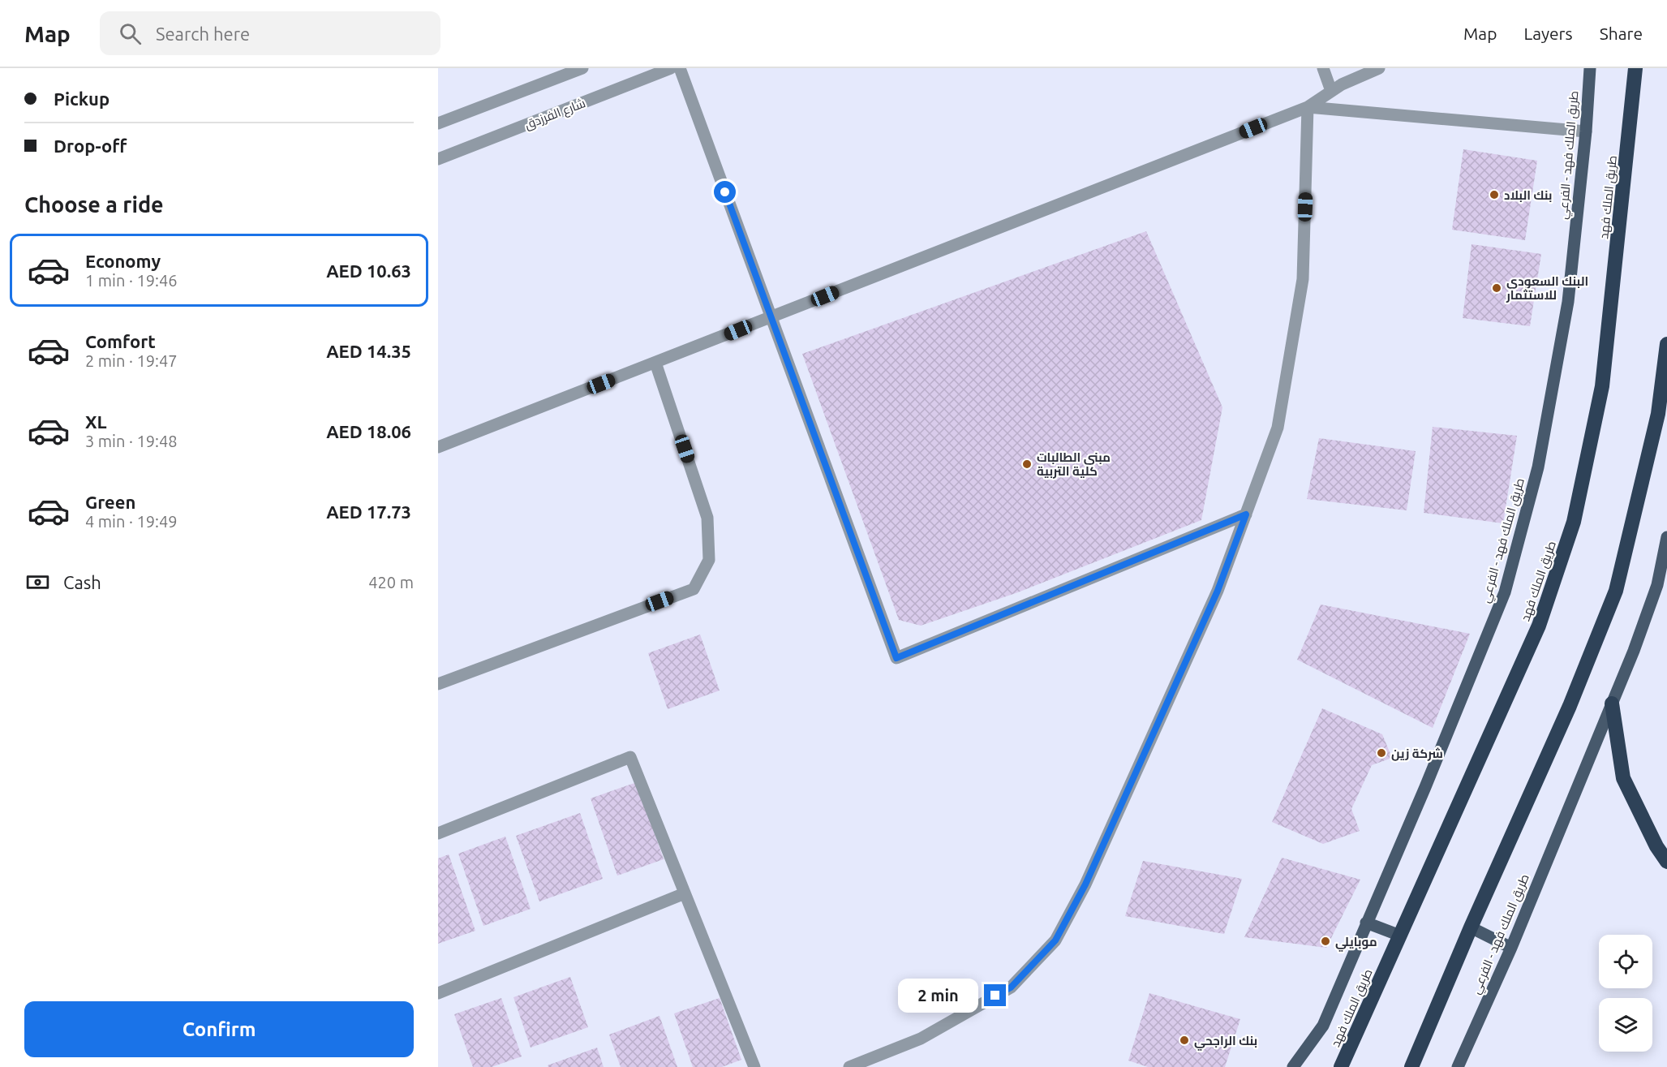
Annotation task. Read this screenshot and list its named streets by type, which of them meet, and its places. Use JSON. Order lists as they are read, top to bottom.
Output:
{
  "streets": {
    "highway": ["طريق الملك فهد"],
    "main road": ["طريق الملك فهد - الفرعي"],
    "street": ["شارع الفرزدق"]
  },
  "places": [
    "بنك البلاد",
    "البنك السعودي للاستثمار",
    "مبنى الطالبات كلية التربية",
    "شركة زين",
    "موبايلي",
    "بنك الراجحي"
  ],
  "page": {
    "header": "Map",
    "search": "Search here",
    "nav": ["Map", "Layers", "Share"],
    "banner": ["Pickup", "Drop-off"],
    "heading": "Choose a ride",
    "list": [
      {
        "name": "Economy",
        "note": "1 min · 19:46",
        "value": "AED 10.63"
      },
      {
        "name": "Comfort",
        "note": "2 min · 19:47",
        "value": "AED 14.35"
      },
      {
        "name": "XL",
        "note": "3 min · 19:48",
        "value": "AED 18.06"
      },
      {
        "name": "Green",
        "note": "4 min · 19:49",
        "value": "AED 17.73"
      }
    ],
    "pay": ["Cash", "420 m"],
    "bubble": "2 min",
    "buttons": "Confirm"
  }
}
